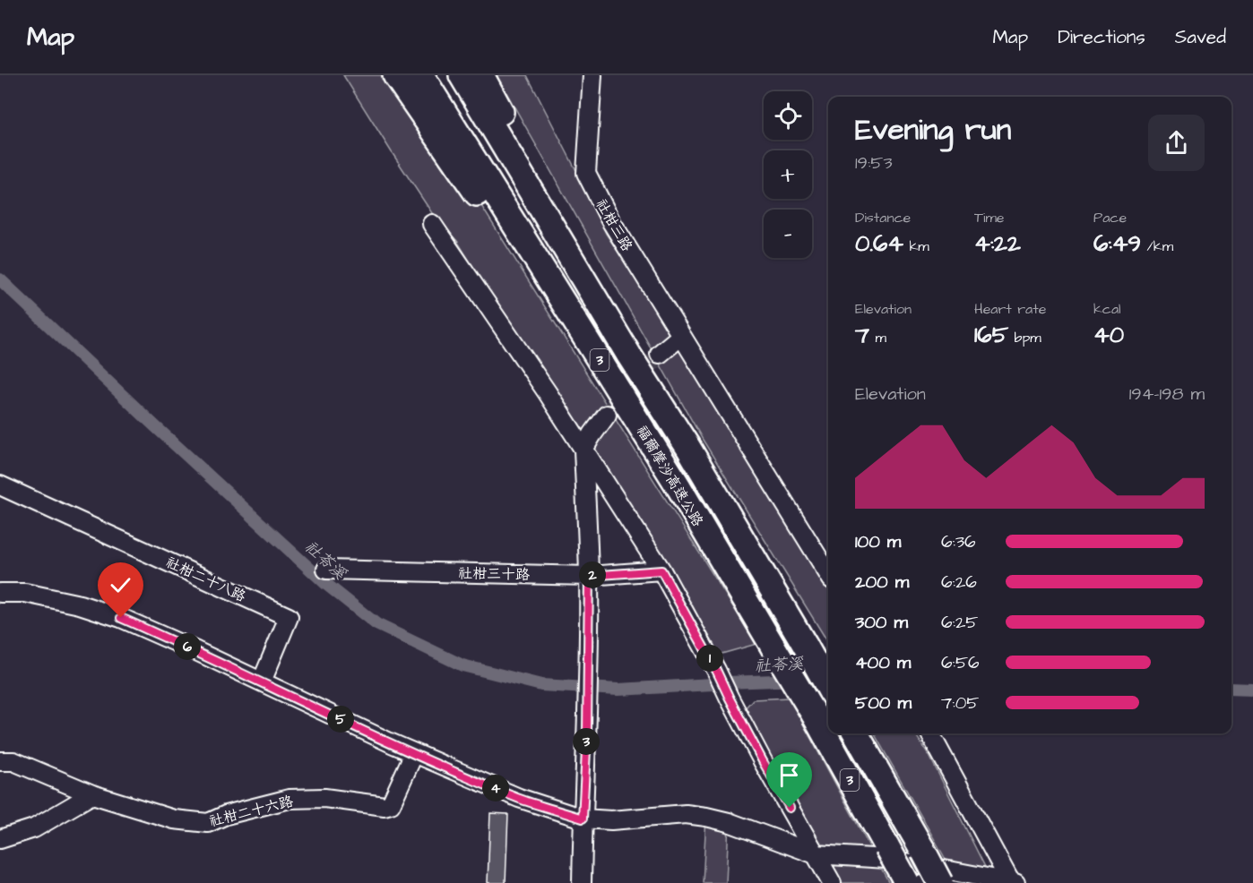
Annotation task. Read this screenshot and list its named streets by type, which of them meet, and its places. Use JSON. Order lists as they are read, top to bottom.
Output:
{
  "streets": {
    "highway": ["3", "福爾摩沙高速公路"],
    "street": [
      "社柑三路",
      "社柑三十路",
      "社柑二十八路",
      "社柑二十六路"
    ]
  },
  "water": ["社苓溪"],
  "page": {
    "header": "Map",
    "nav": ["Map", "Directions", "Saved"],
    "map_buttons": ["+", "−"],
    "heading": ["Evening run", "19:53"],
    "stats": [
      ["Distance", "0.64 km"],
      ["Time", "4:22"],
      ["Pace", "6:49 /km"],
      ["Elevation", "7 m"],
      ["Heart rate", "165 bpm"],
      ["kcal", "40"]
    ],
    "chart": ["Elevation", "194–198 m"],
    "list": [
      {
        "name": "100 m",
        "note": "6:36"
      },
      {
        "name": "200 m",
        "note": "6:26"
      },
      {
        "name": "300 m",
        "note": "6:25"
      },
      {
        "name": "400 m",
        "note": "6:56"
      },
      {
        "name": "500 m",
        "note": "7:05"
      }
    ],
    "pins": [
      "2",
      "6",
      "1",
      "5",
      "3",
      "4"
    ]
  }
}
